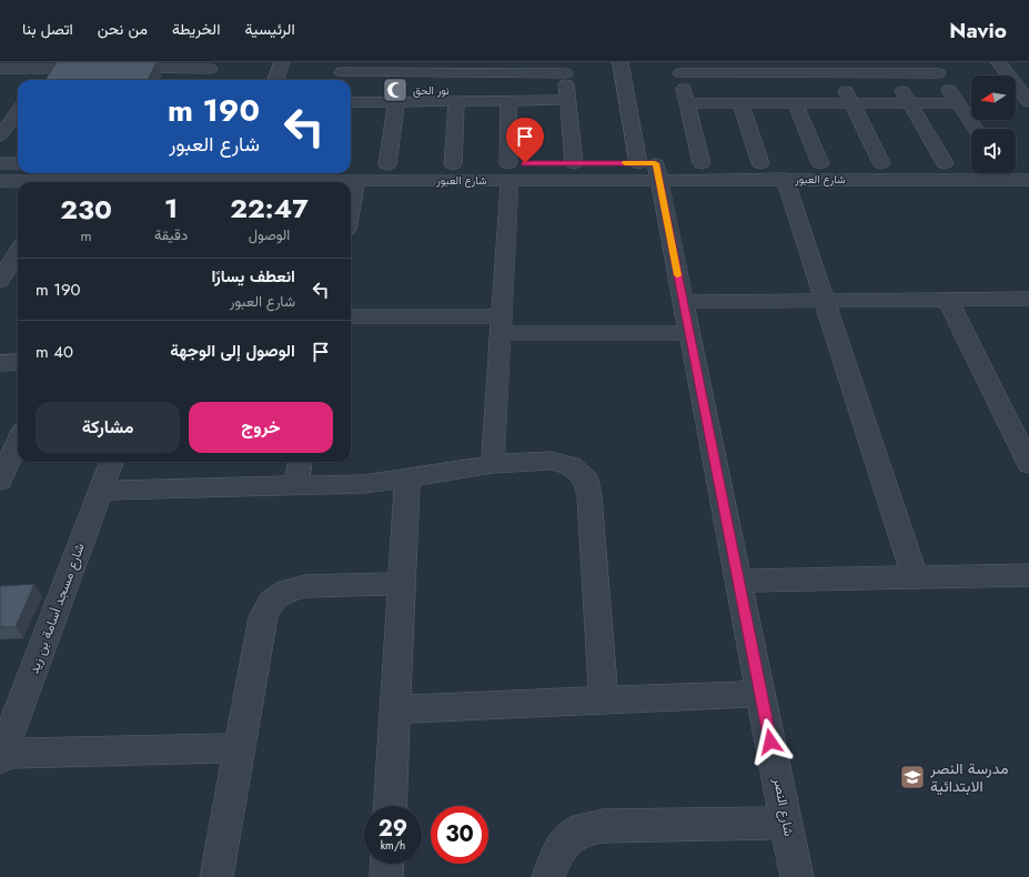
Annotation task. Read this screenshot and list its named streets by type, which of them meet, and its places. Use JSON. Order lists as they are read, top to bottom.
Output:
{
  "streets": {
    "street": ["شارع العبور", "شارع مسجد أسامة بن زيد", "شارع النصر"]
  },
  "crossings": [
    ["شارع العبور", "شارع النصر"]
  ],
  "places": {
    "mosque": ["نور الحق"],
    "school or university": ["مدرسة النصر الابتدائية"]
  },
  "north": "left",
  "page": {
    "header": "Navio",
    "nav": [
      "الرئيسية",
      "الخريطة",
      "من نحن",
      "اتصل بنا"
    ],
    "turn": ["190 m", "شارع العبور"],
    "eta": [
      "22:47",
      "الوصول",
      "1",
      "دقيقة",
      "230",
      "m"
    ],
    "list": [
      {
        "name": "انعطف يسارًا",
        "note": "شارع العبور",
        "value": "190 m"
      },
      {
        "name": "الوصول إلى الوجهة",
        "value": "40 m"
      }
    ],
    "buttons": ["خروج", "مشاركة"],
    "speed": "29 km/h",
    "limit": "30"
  }
}
